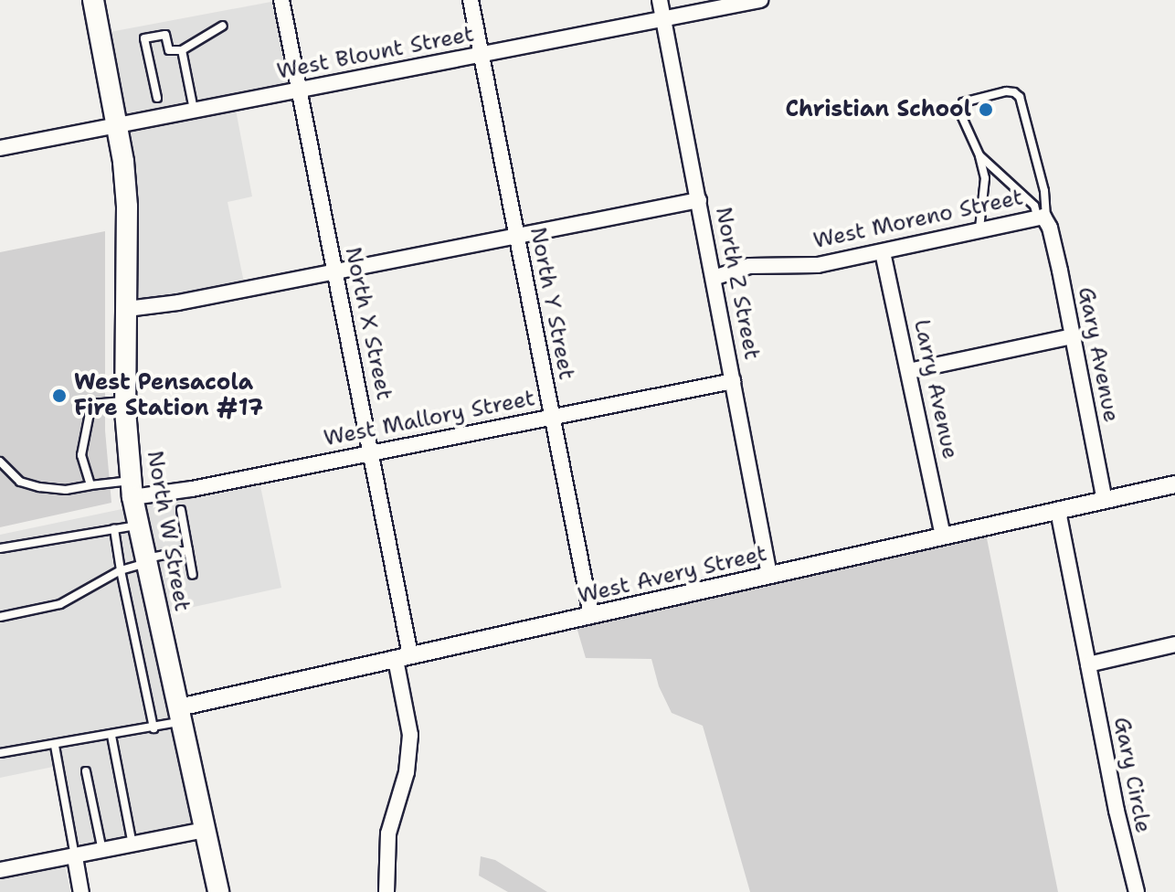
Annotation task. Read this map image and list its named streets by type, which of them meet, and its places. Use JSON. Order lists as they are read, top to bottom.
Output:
{
  "streets": {
    "main road": ["North W Street"],
    "street": [
      "West Blount Street",
      "West Moreno Street",
      "North Z Street",
      "North Y Street",
      "North X Street",
      "Gary Avenue",
      "Larry Avenue",
      "West Mallory Street",
      "West Avery Street",
      "Gary Circle"
    ]
  },
  "crossings": [
    ["West Blount Street", "North Z Street"],
    ["West Blount Street", "North Y Street"],
    ["West Blount Street", "North X Street"],
    ["West Blount Street", "North W Street"],
    ["West Moreno Street", "North Z Street"],
    ["West Moreno Street", "Gary Avenue"],
    ["West Moreno Street", "Larry Avenue"],
    ["North Z Street", "West Mallory Street"],
    ["North Z Street", "West Avery Street"],
    ["North Y Street", "West Mallory Street"],
    ["North Y Street", "West Avery Street"],
    ["North X Street", "West Mallory Street"],
    ["North X Street", "West Avery Street"],
    ["Gary Avenue", "West Avery Street"],
    ["Larry Avenue", "West Avery Street"],
    ["West Mallory Street", "North W Street"],
    ["North W Street", "West Avery Street"],
    ["West Avery Street", "Gary Circle"]
  ],
  "places": ["Christian School", "West Pensacola Fire Station #17"]
}
